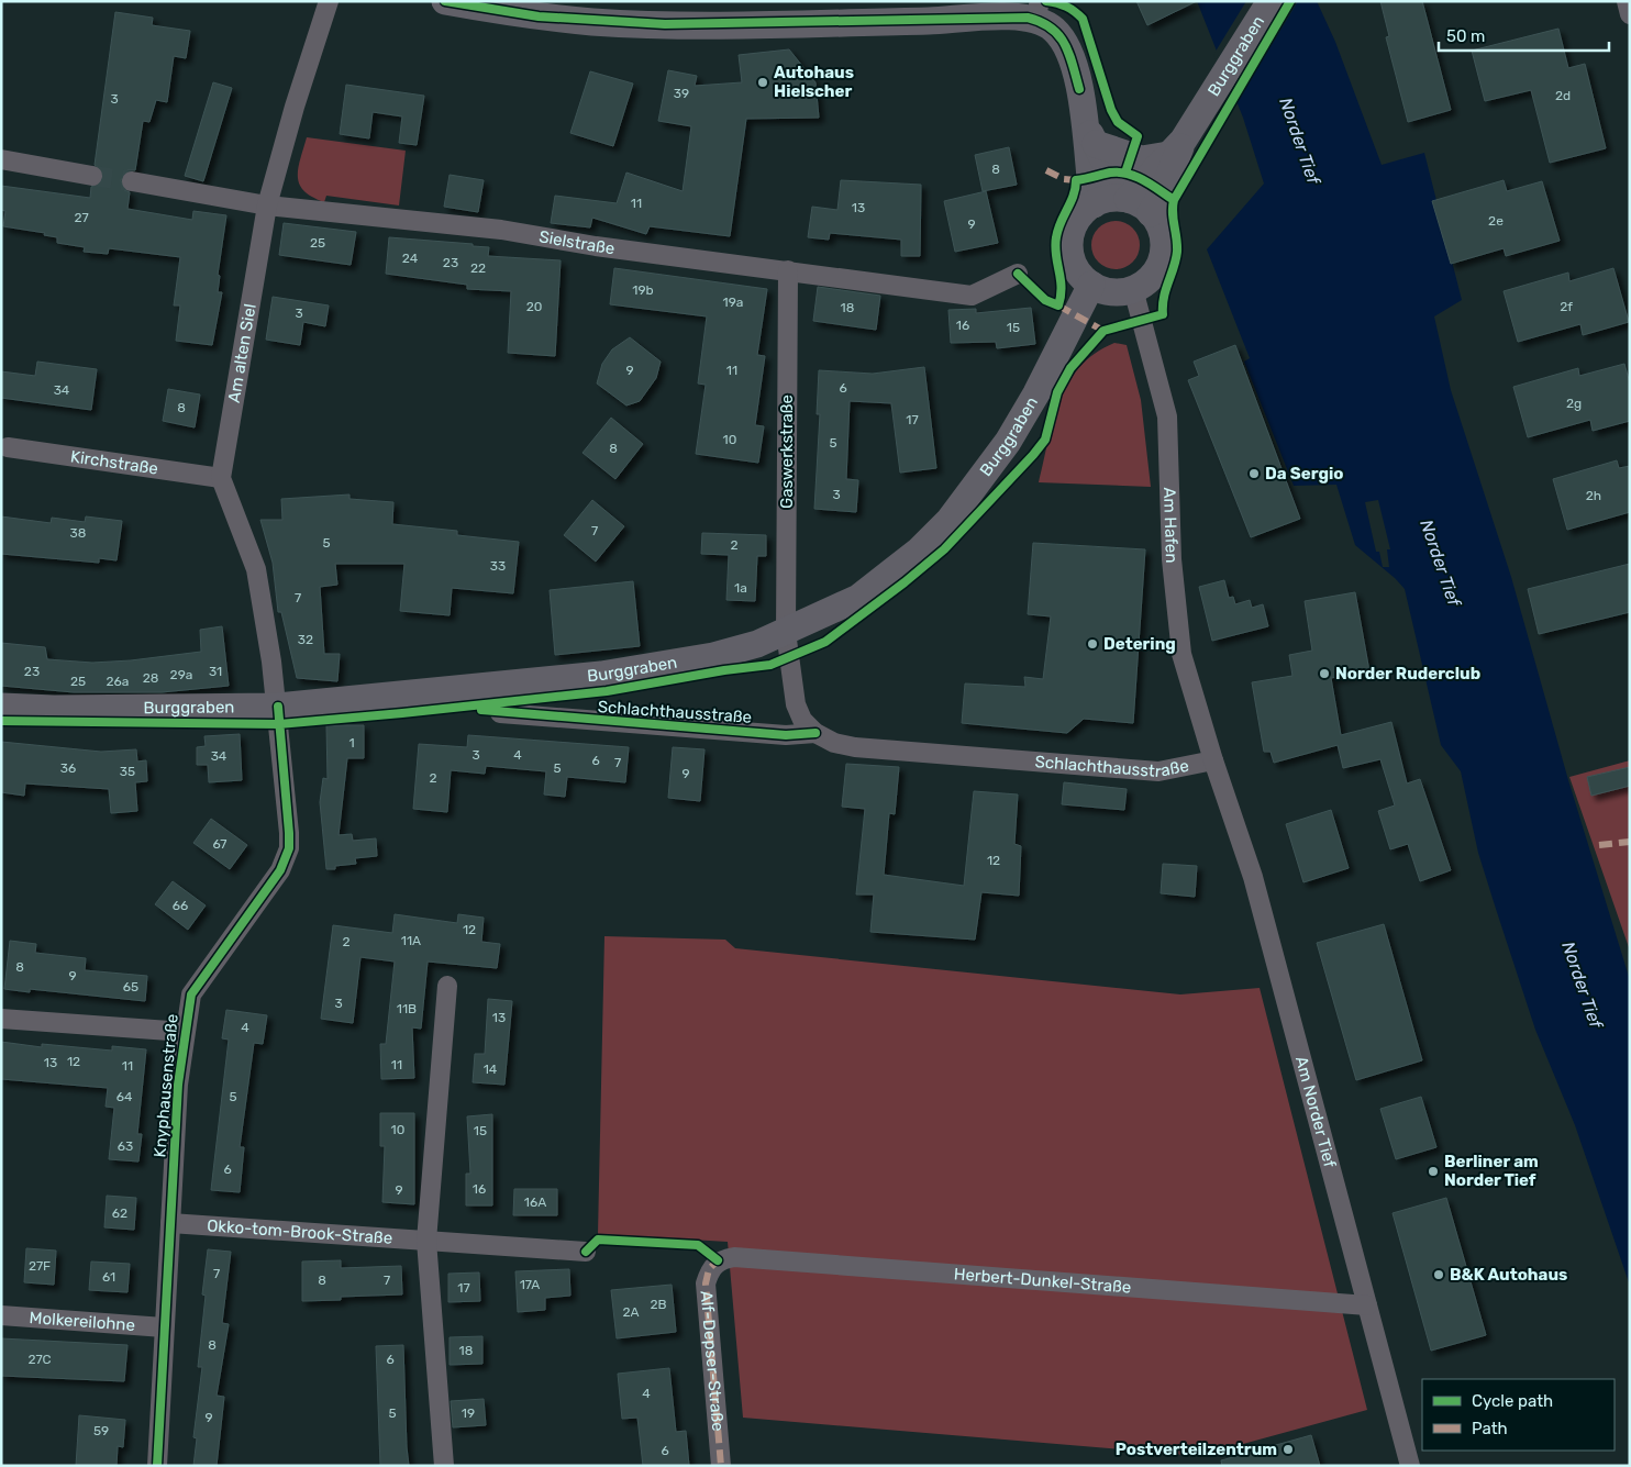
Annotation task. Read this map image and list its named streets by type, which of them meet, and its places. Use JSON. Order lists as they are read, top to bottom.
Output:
{
  "streets": {
    "main road": ["Burggraben"],
    "street": [
      "Sielstraße",
      "Am alten Siel",
      "Gaswerkstraße",
      "Kirchstraße",
      "Am Hafen",
      "Schlachthausstraße",
      "Knyphausenstraße",
      "Am Norder Tief",
      "Okko-tom-Brook-Straße",
      "Herbert-Dunkel-Straße",
      "Molkereilohne",
      "Alf-Depser-Straße"
    ]
  },
  "crossings": [
    ["Burggraben", "Gaswerkstraße"],
    ["Burggraben", "Am Hafen"],
    ["Burggraben", "Schlachthausstraße"],
    ["Burggraben", "Knyphausenstraße"],
    ["Sielstraße", "Am alten Siel"],
    ["Sielstraße", "Gaswerkstraße"],
    ["Am alten Siel", "Kirchstraße"],
    ["Gaswerkstraße", "Schlachthausstraße"],
    ["Am Hafen", "Schlachthausstraße"],
    ["Am Hafen", "Am Norder Tief"],
    ["Schlachthausstraße", "Am Norder Tief"],
    ["Knyphausenstraße", "Okko-tom-Brook-Straße"],
    ["Knyphausenstraße", "Molkereilohne"],
    ["Am Norder Tief", "Herbert-Dunkel-Straße"],
    ["Herbert-Dunkel-Straße", "Alf-Depser-Straße"]
  ],
  "water": ["Norder Tief"],
  "places": [
    "Autohaus Hielscher",
    "Da Sergio",
    "Detering",
    "Norder Ruderclub",
    "Berliner am Norder Tief",
    "B&K Autohaus",
    "Postverteilzentrum"
  ],
  "house_numbers": [
    "39",
    "2d",
    "3",
    "8",
    "11",
    "13",
    "27",
    "2e",
    "9",
    "25",
    "24",
    "23",
    "22",
    "19b",
    "19a",
    "20",
    "2f",
    "18",
    "3",
    "16",
    "15",
    "9",
    "11",
    "6",
    "34",
    "2g",
    "8",
    "17",
    "10",
    "5",
    "8",
    "3",
    "2h",
    "7",
    "38",
    "5",
    "2",
    "33",
    "1a",
    "7",
    "32",
    "23",
    "31",
    "29a",
    "28",
    "25",
    "26a",
    "1",
    "3",
    "4",
    "34",
    "6",
    "7",
    "36",
    "5",
    "35",
    "9",
    "2",
    "67",
    "12",
    "66",
    "12",
    "11A",
    "2",
    "8",
    "9",
    "65",
    "3",
    "11B",
    "13",
    "4",
    "12",
    "13",
    "11",
    "11",
    "14",
    "64",
    "5",
    "10",
    "15",
    "63",
    "6",
    "16",
    "9",
    "16A",
    "62",
    "27F",
    "7",
    "61",
    "8",
    "7",
    "17A",
    "17",
    "2B",
    "2A",
    "8",
    "18",
    "27C",
    "6",
    "4",
    "5",
    "19",
    "9",
    "59",
    "6"
  ],
  "legend": ["Cycle path", "Path"],
  "scale_bar": "50 m"
}
